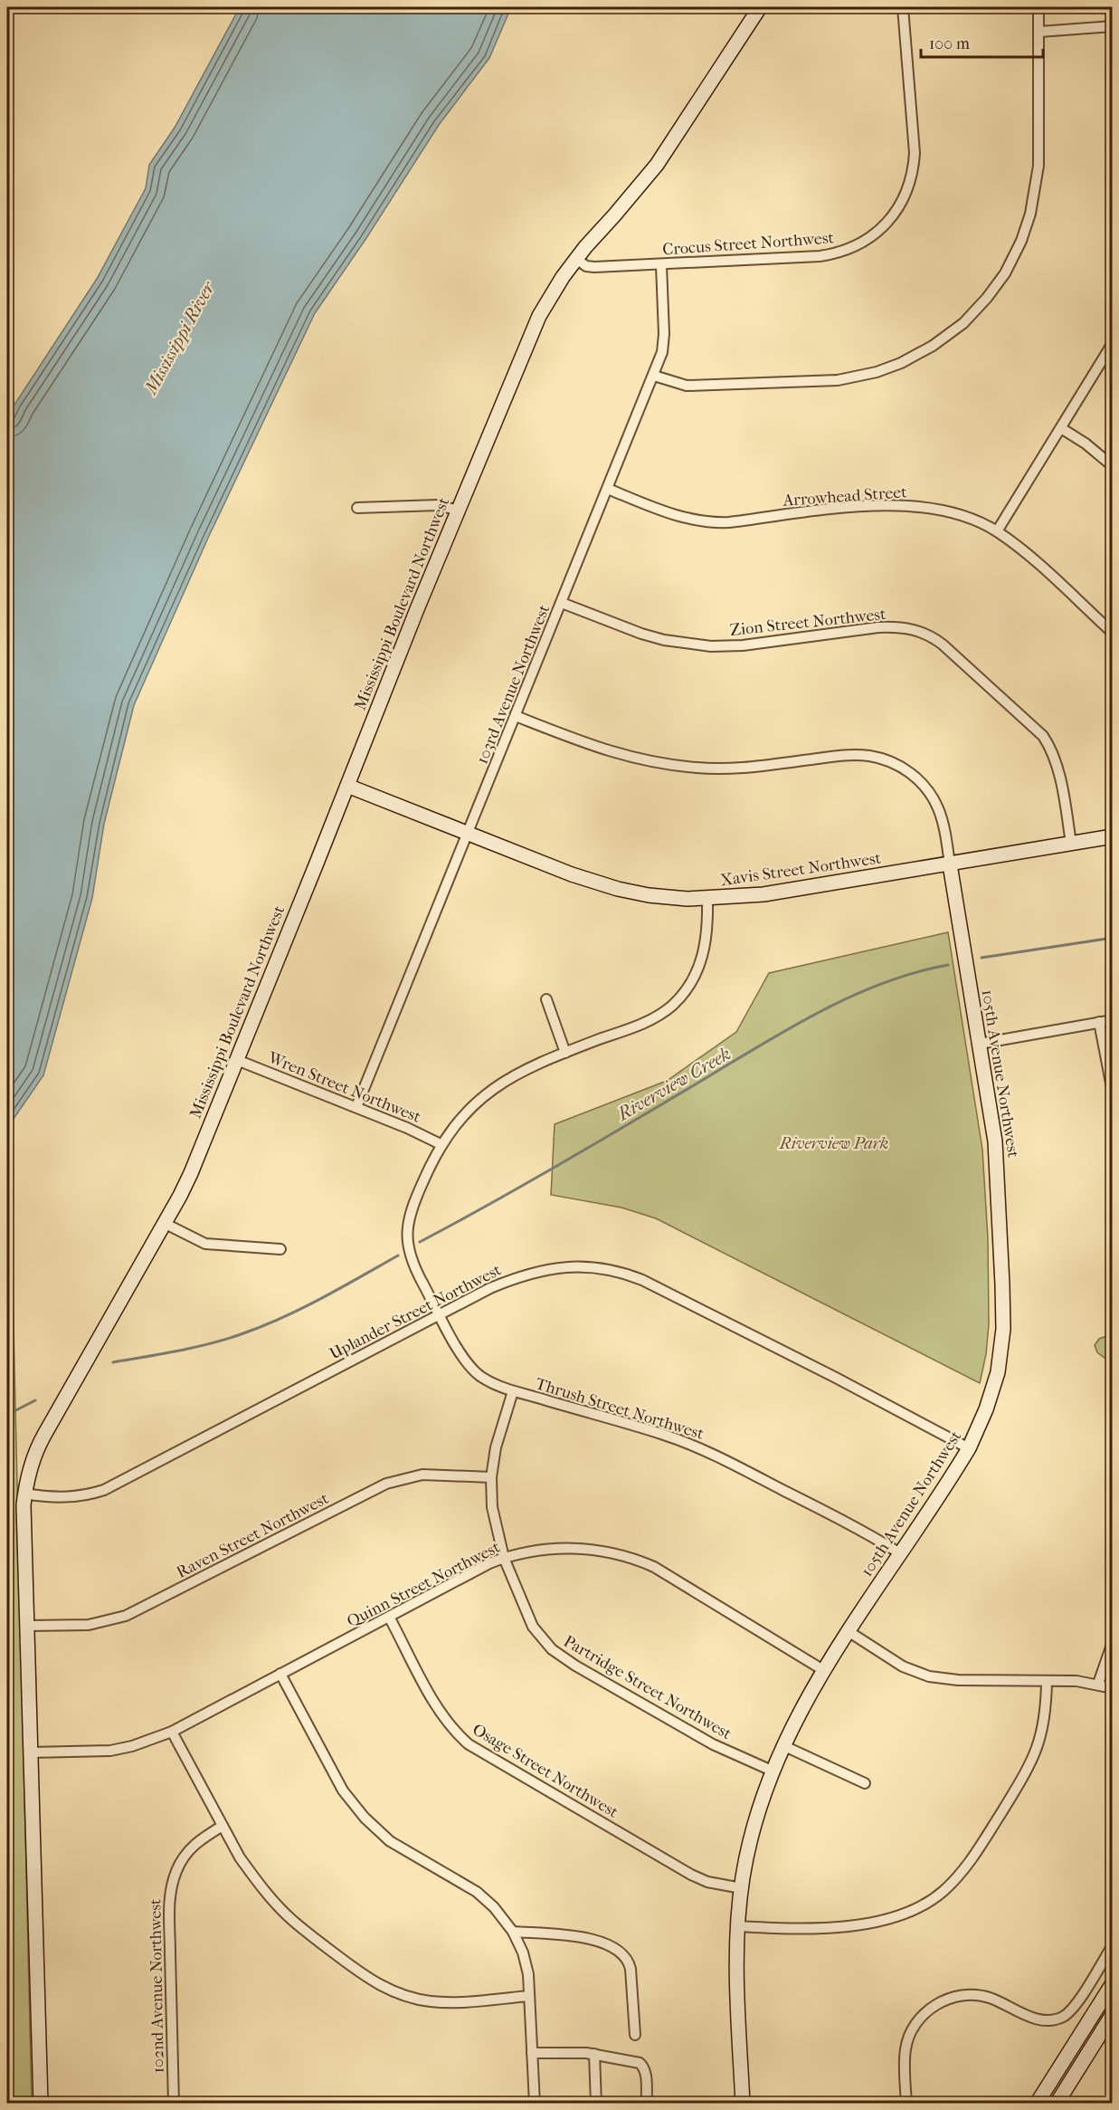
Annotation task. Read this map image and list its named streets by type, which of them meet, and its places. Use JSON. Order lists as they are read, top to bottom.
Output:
{
  "streets": {
    "street": [
      "Crocus Street Northwest",
      "Arrowhead Street",
      "Mississippi Boulevard Northwest",
      "Zion Street Northwest",
      "103rd Avenue Northwest",
      "Xavis Street Northwest",
      "105th Avenue Northwest",
      "Wren Street Northwest",
      "Uplander Street Northwest",
      "Thrush Street Northwest",
      "Raven Street Northwest",
      "Quinn Street Northwest",
      "Partridge Street Northwest",
      "Osage Street Northwest",
      "102nd Avenue Northwest"
    ]
  },
  "crossings": [
    ["Crocus Street Northwest", "Mississippi Boulevard Northwest"],
    ["Crocus Street Northwest", "103rd Avenue Northwest"],
    ["Arrowhead Street", "103rd Avenue Northwest"],
    ["Mississippi Boulevard Northwest", "Xavis Street Northwest"],
    ["Mississippi Boulevard Northwest", "Wren Street Northwest"],
    ["Mississippi Boulevard Northwest", "Uplander Street Northwest"],
    ["Mississippi Boulevard Northwest", "Raven Street Northwest"],
    ["Mississippi Boulevard Northwest", "Quinn Street Northwest"],
    ["Zion Street Northwest", "103rd Avenue Northwest"],
    ["Zion Street Northwest", "Xavis Street Northwest"],
    ["103rd Avenue Northwest", "Xavis Street Northwest"],
    ["103rd Avenue Northwest", "Wren Street Northwest"],
    ["Xavis Street Northwest", "105th Avenue Northwest"],
    ["Xavis Street Northwest", "Thrush Street Northwest"],
    ["105th Avenue Northwest", "Uplander Street Northwest"],
    ["105th Avenue Northwest", "Thrush Street Northwest"],
    ["105th Avenue Northwest", "Quinn Street Northwest"],
    ["105th Avenue Northwest", "Partridge Street Northwest"],
    ["105th Avenue Northwest", "Osage Street Northwest"],
    ["Wren Street Northwest", "Thrush Street Northwest"],
    ["Uplander Street Northwest", "Thrush Street Northwest"],
    ["Thrush Street Northwest", "Partridge Street Northwest"],
    ["Raven Street Northwest", "Partridge Street Northwest"],
    ["Quinn Street Northwest", "Partridge Street Northwest"],
    ["Quinn Street Northwest", "Osage Street Northwest"]
  ],
  "water": ["Mississippi River", "Riverview Creek"],
  "parks": ["Riverview Park"],
  "scale_bar": "100 m"
}
